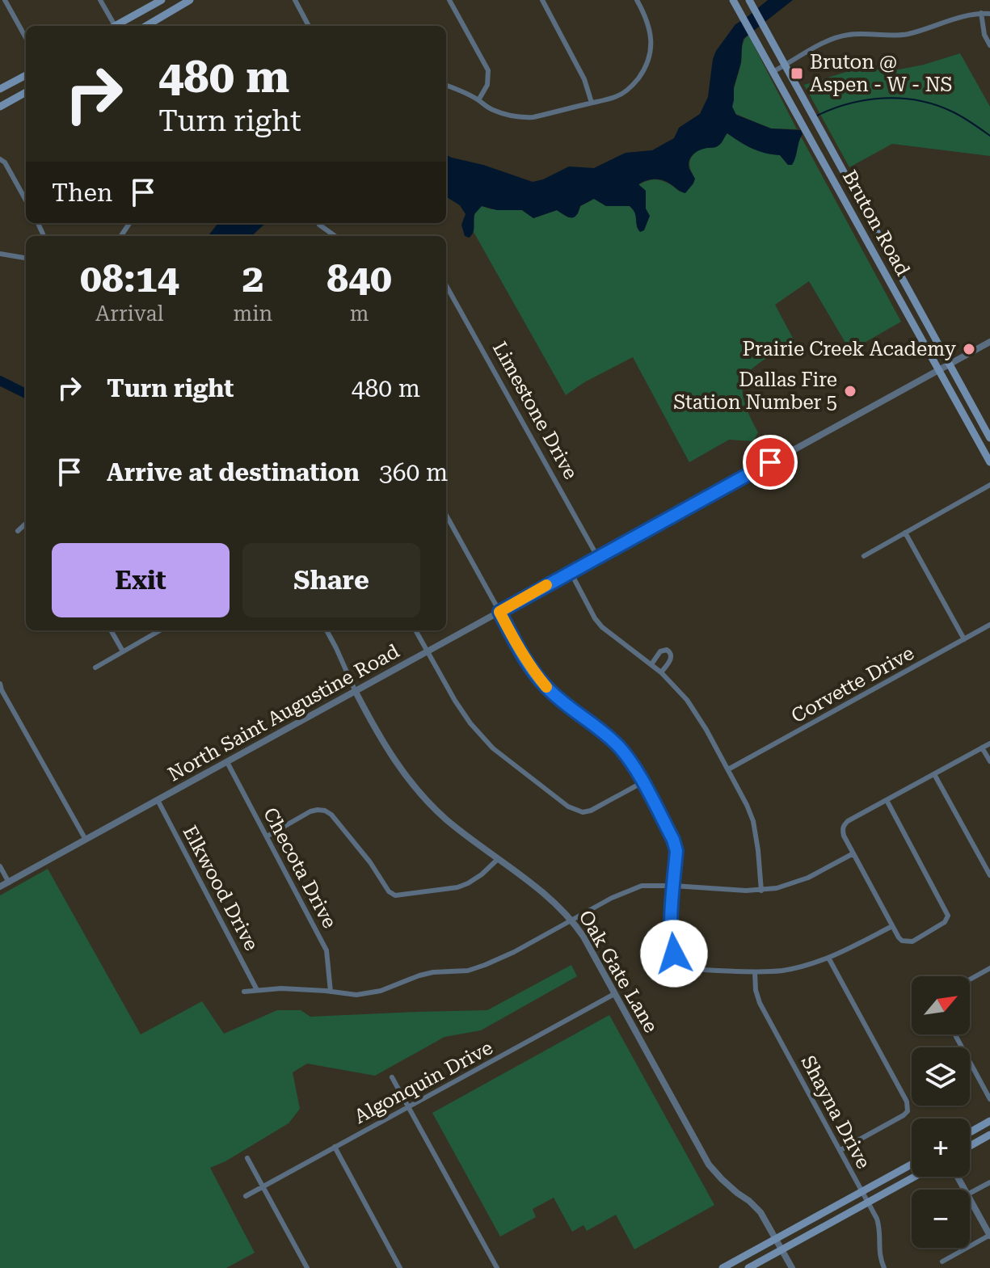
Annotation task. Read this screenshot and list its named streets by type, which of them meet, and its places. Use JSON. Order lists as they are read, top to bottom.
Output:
{
  "streets": {
    "main road": ["Bruton Road"],
    "street": [
      "Limestone Drive",
      "Corvette Drive",
      "North Saint Augustine Road",
      "Checota Drive",
      "Elkwood Drive",
      "Oak Gate Lane",
      "Algonquin Drive",
      "Shayna Drive"
    ]
  },
  "crossings": [
    ["Bruton Road", "North Saint Augustine Road"],
    ["Limestone Drive", "North Saint Augustine Road"],
    ["North Saint Augustine Road", "Checota Drive"],
    ["North Saint Augustine Road", "Elkwood Drive"],
    ["North Saint Augustine Road", "Oak Gate Lane"],
    ["Oak Gate Lane", "Algonquin Drive"]
  ],
  "places": {
    "transit": ["Bruton @ Aspen - W - NS"],
    "other": ["Prairie Creek Academy", "Dallas Fire Station Number 5"]
  },
  "north": "top right",
  "page": {
    "turn": ["480 m", "Turn right"],
    "then": "Then",
    "eta": [
      "08:14",
      "Arrival",
      "2",
      "min",
      "840",
      "m"
    ],
    "list": [
      {
        "name": "Turn right",
        "value": "480 m"
      },
      {
        "name": "Arrive at destination",
        "value": "360 m"
      }
    ],
    "buttons": ["Exit", "Share"],
    "map_buttons": ["+", "−"]
  }
}
